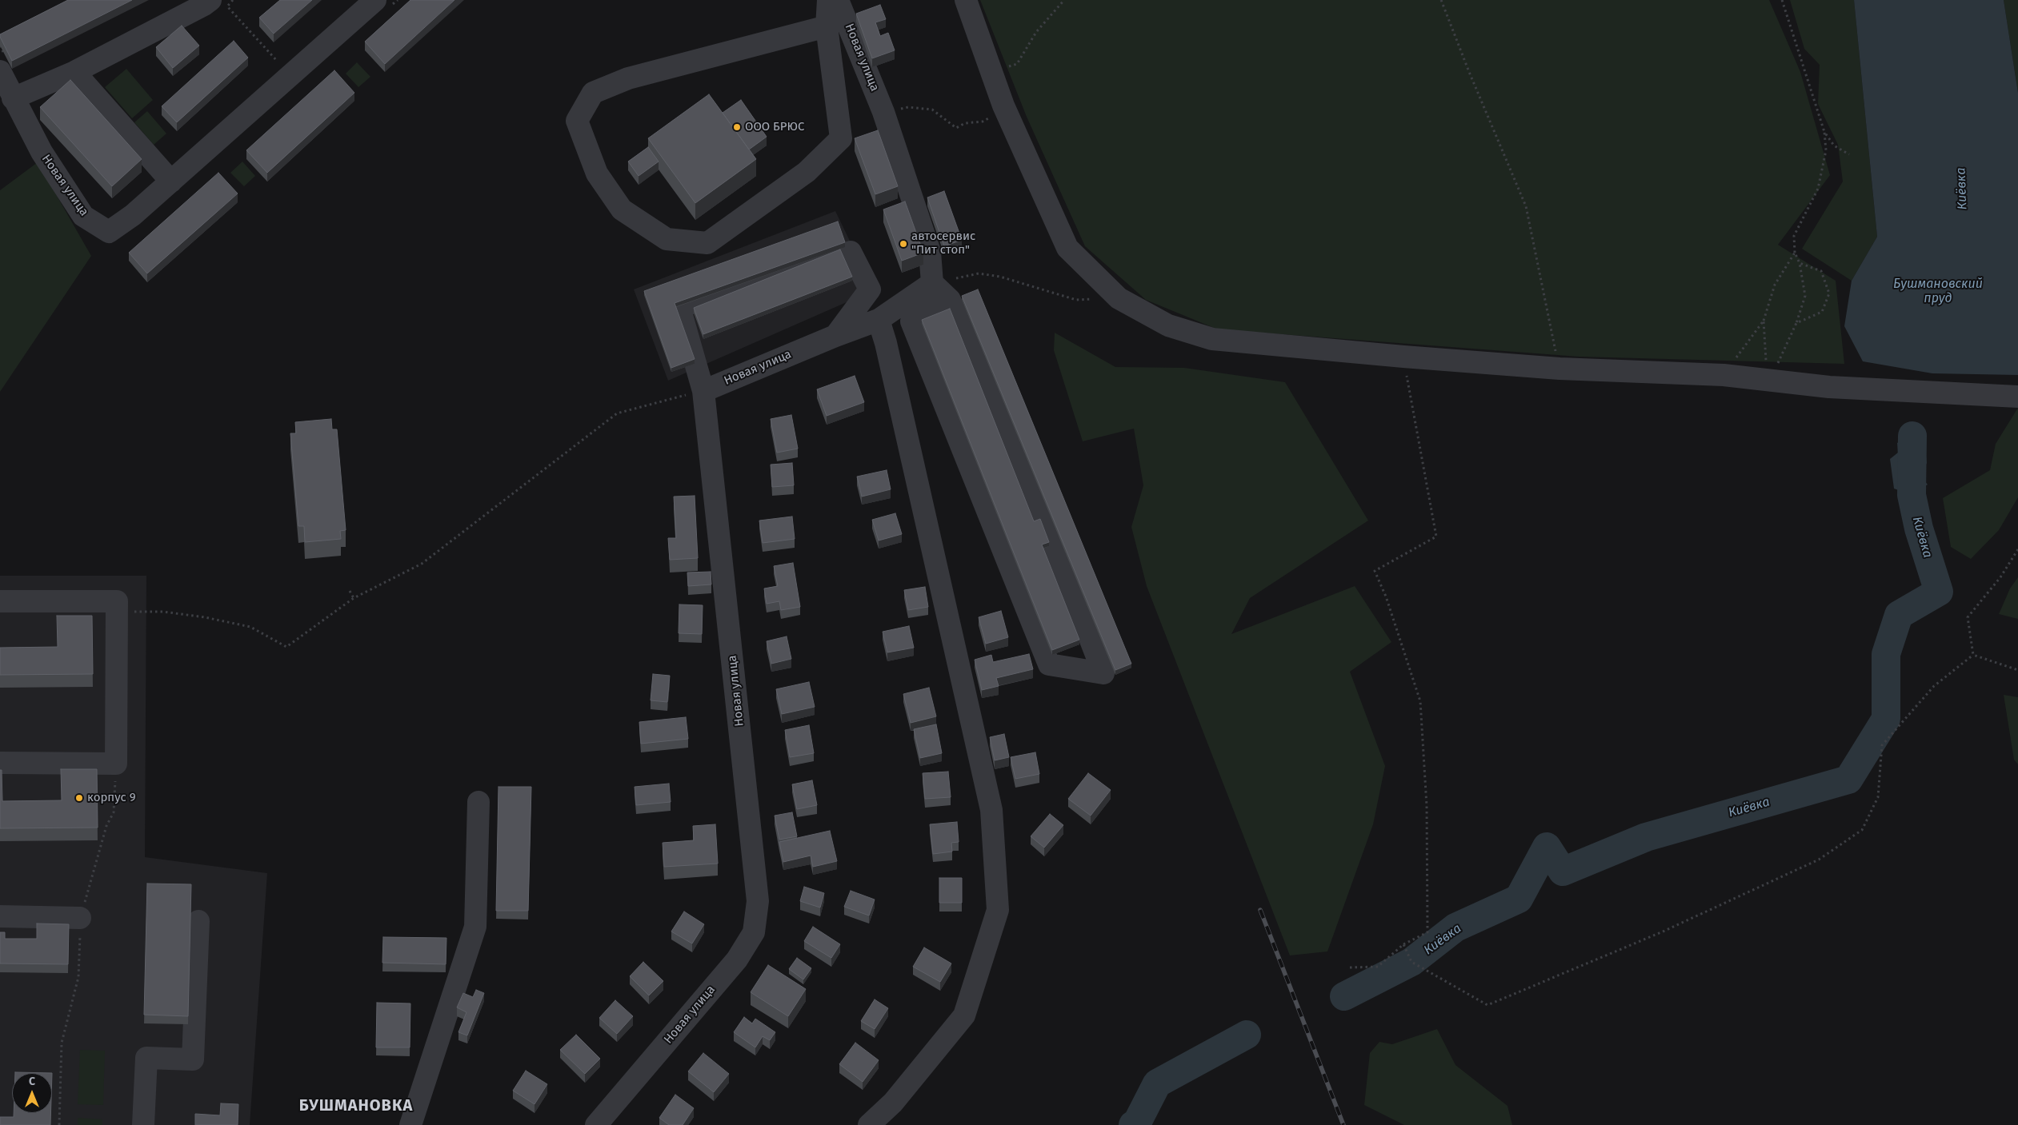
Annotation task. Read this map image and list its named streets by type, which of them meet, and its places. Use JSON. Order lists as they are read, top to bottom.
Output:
{
  "streets": {
    "street": ["Новая улица"]
  },
  "districts": ["БУШМАНОВКА"],
  "water": ["Киёвка", "Бушмановский пруд"],
  "places": ["ООО БРЮС", "автосервис \"Пит стоп\"", "корпус 9"],
  "north": "top"
}
